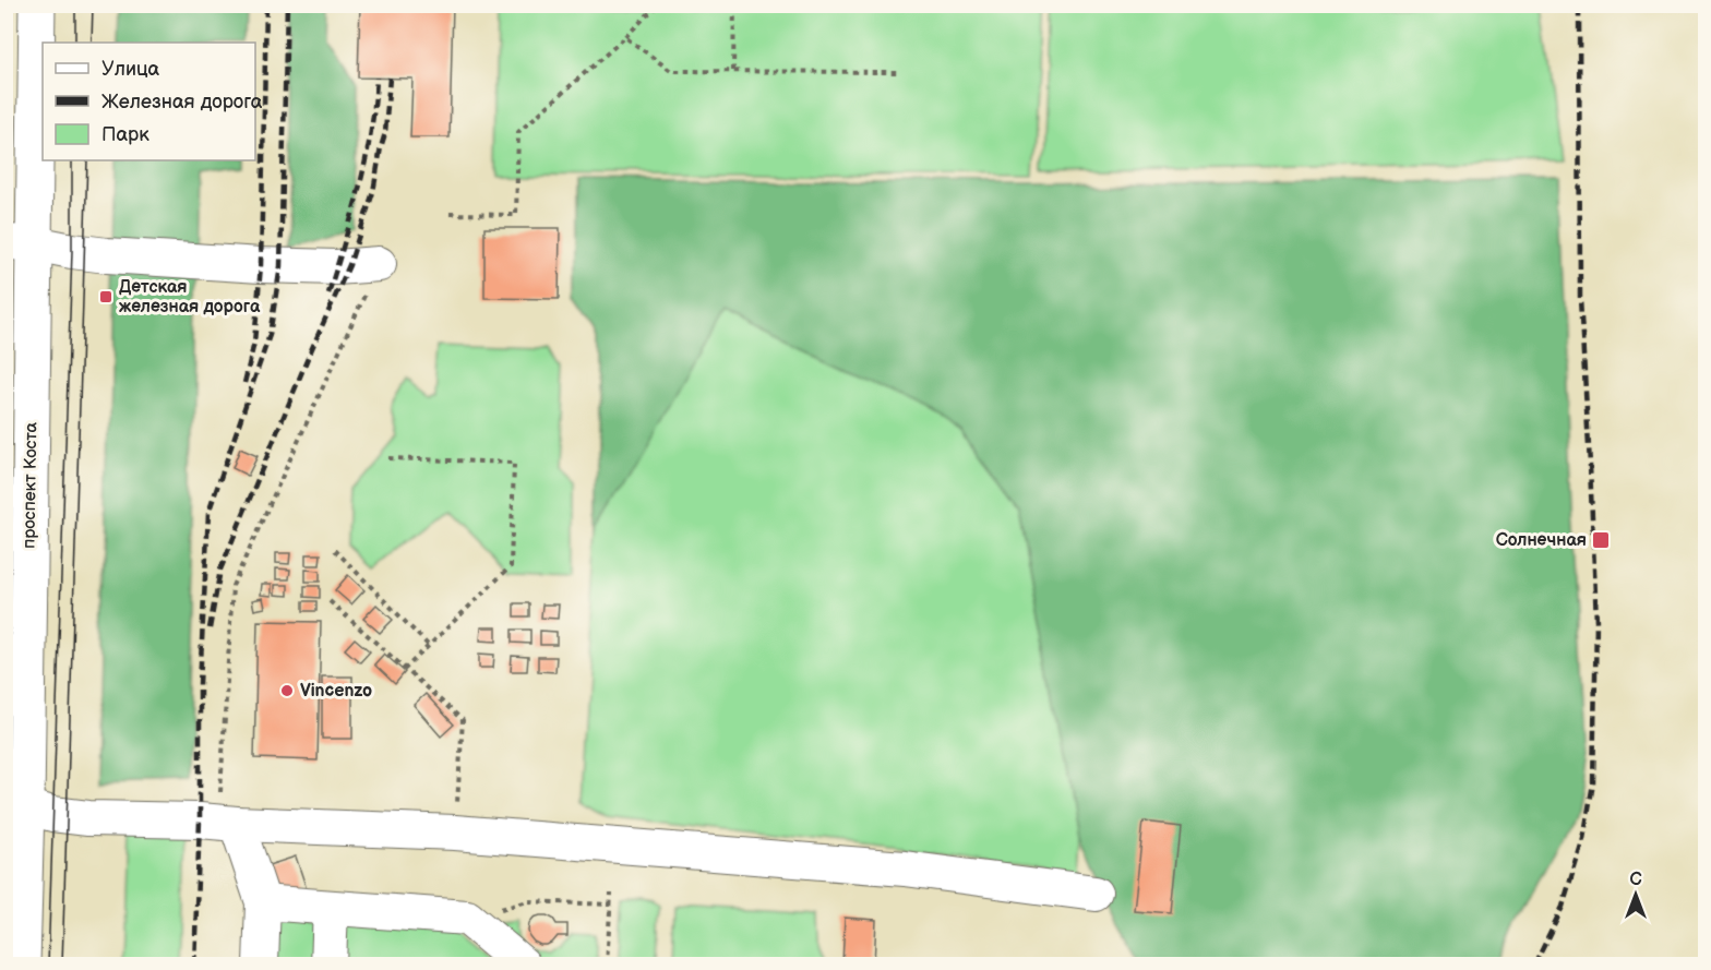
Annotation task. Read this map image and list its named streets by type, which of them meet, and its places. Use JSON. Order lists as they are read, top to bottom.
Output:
{
  "streets": {
    "main road": ["проспект Коста"]
  },
  "places": {
    "transit": ["Детская железная дорога", "Солнечная"],
    "other": ["Vincenzo"]
  },
  "legend": ["Улица", "Железная дорога", "Парк"],
  "north": "top"
}
